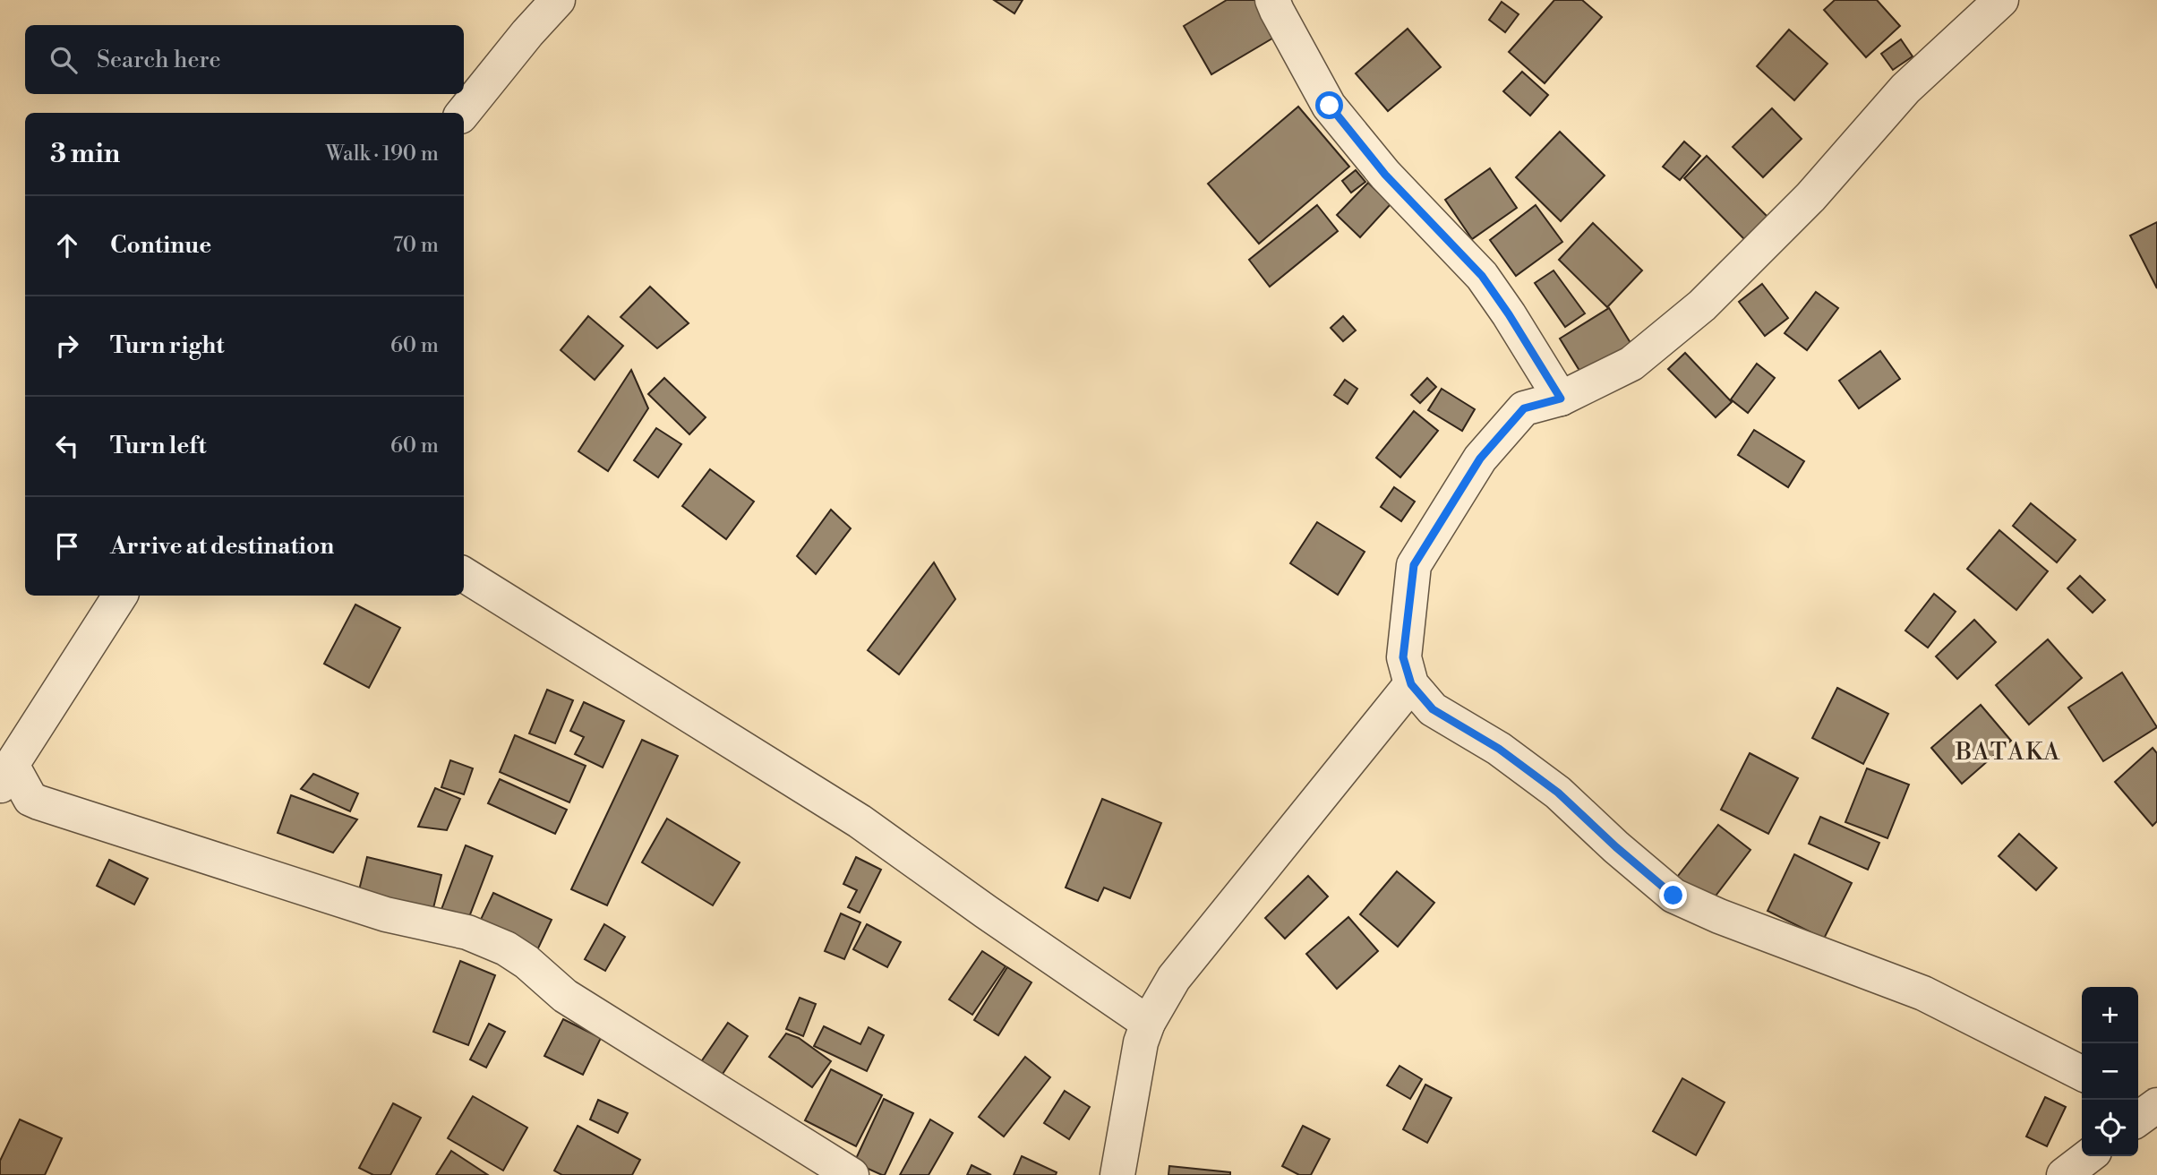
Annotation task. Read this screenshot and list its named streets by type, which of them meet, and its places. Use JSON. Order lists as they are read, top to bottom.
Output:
{
  "districts": ["BATAKA"],
  "page": {
    "search": "Search here",
    "heading": ["3 min", "Walk · 190 m"],
    "list": [
      ["Continue", "70 m"],
      ["Turn right", "60 m"],
      ["Turn left", "60 m"],
      "Arrive at destination"
    ],
    "map_buttons": ["+", "−"]
  }
}
